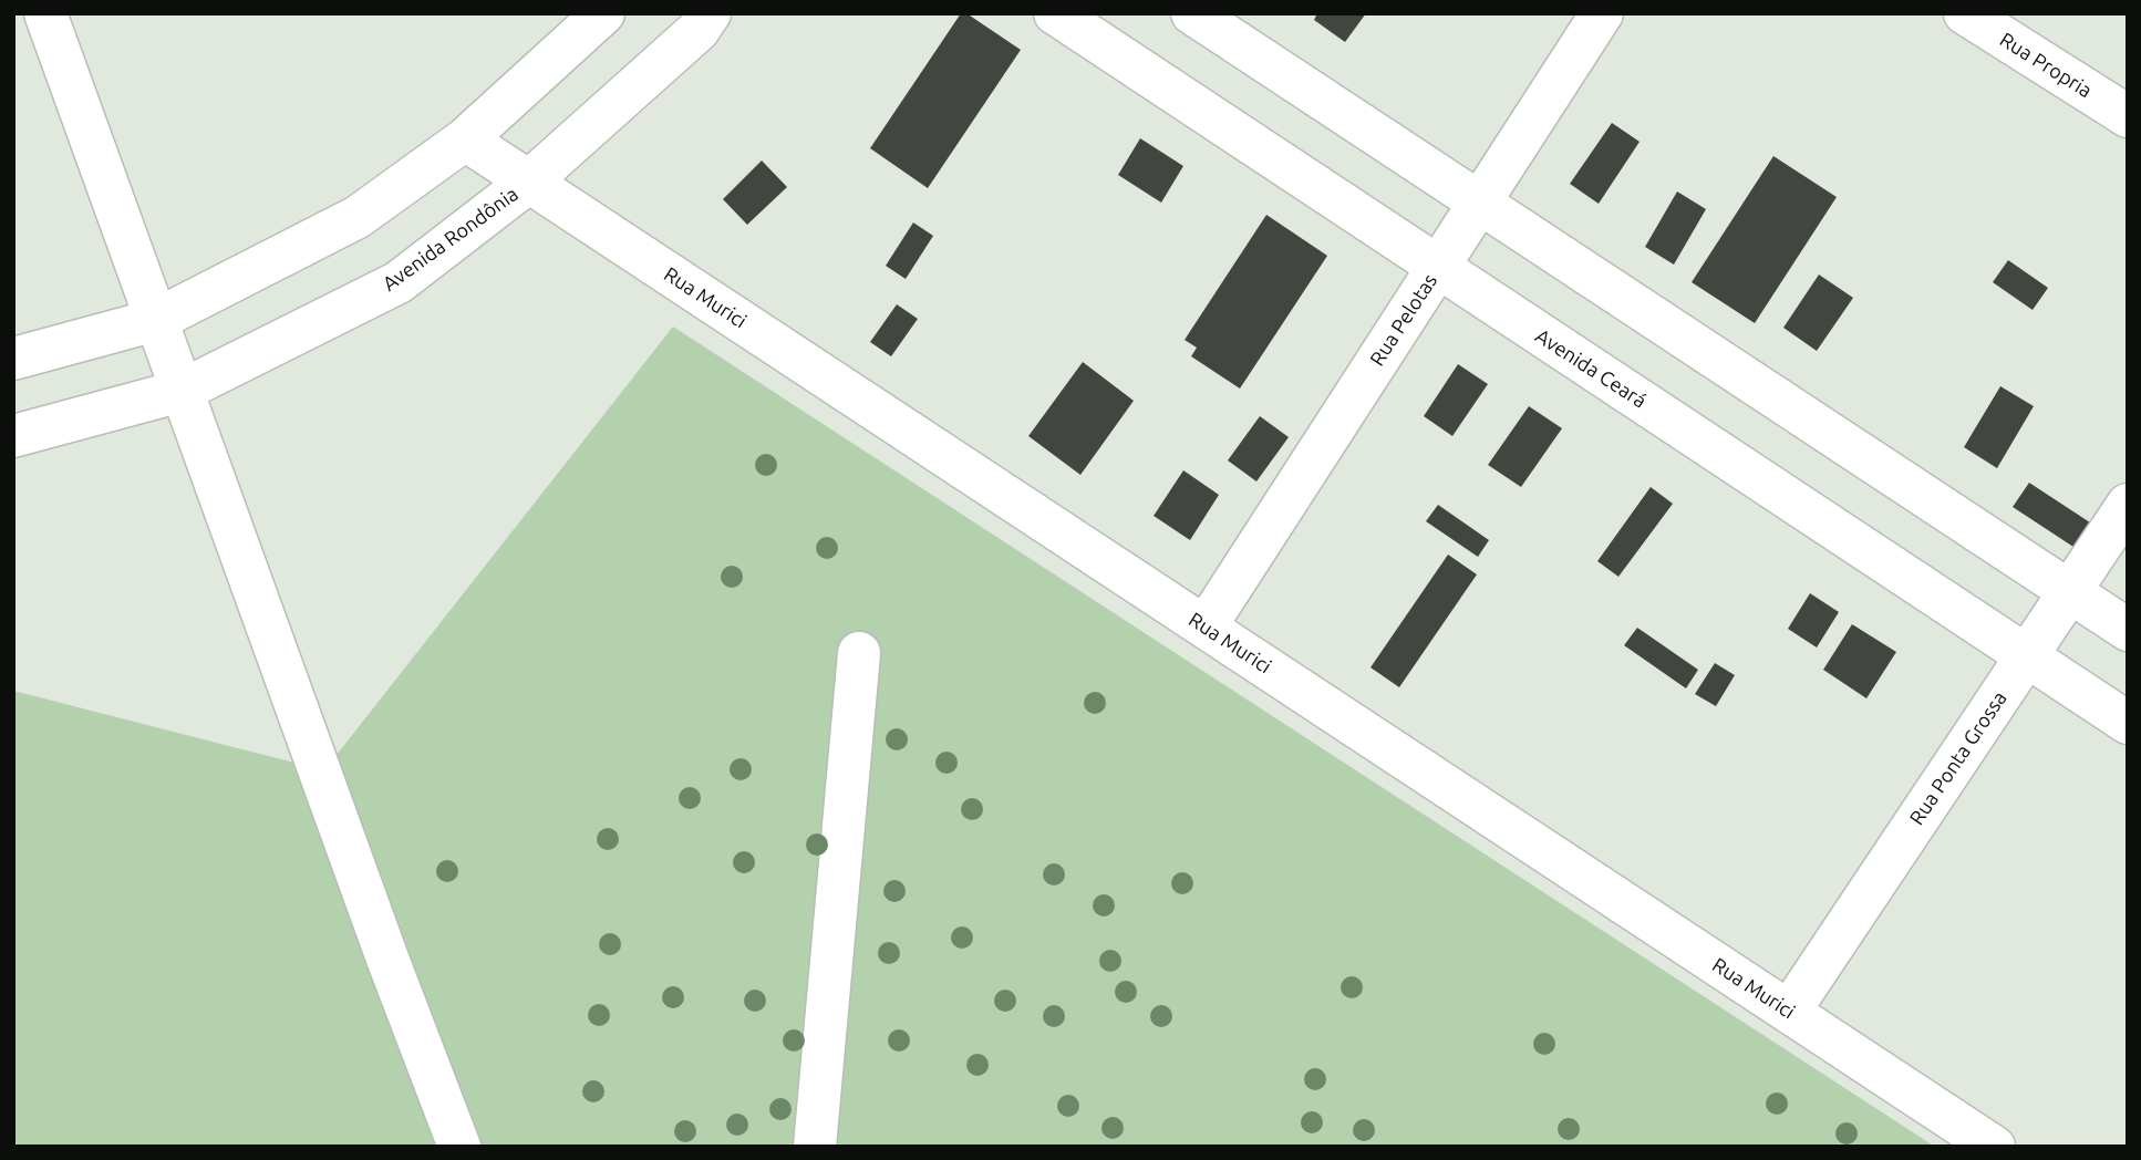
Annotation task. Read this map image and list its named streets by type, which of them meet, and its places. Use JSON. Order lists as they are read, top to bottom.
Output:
{
  "streets": {
    "street": [
      "Rua Propria",
      "Avenida Rondônia",
      "Rua Murici",
      "Rua Pelotas",
      "Avenida Ceará",
      "Rua Ponta Grossa"
    ]
  },
  "crossings": [
    ["Avenida Rondônia", "Rua Murici"],
    ["Rua Murici", "Rua Pelotas"],
    ["Rua Murici", "Rua Ponta Grossa"],
    ["Rua Pelotas", "Avenida Ceará"],
    ["Avenida Ceará", "Rua Ponta Grossa"]
  ]
}
